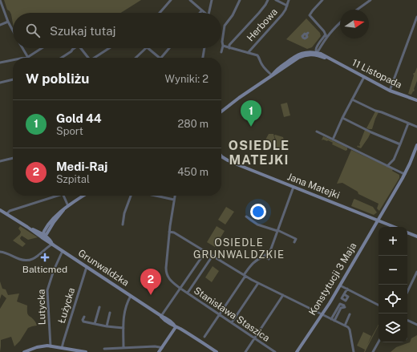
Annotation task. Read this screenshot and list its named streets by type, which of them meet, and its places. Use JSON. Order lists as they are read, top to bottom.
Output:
{
  "streets": {
    "street": [
      "Herbowa",
      "11 Listopada",
      "Jana Matejki",
      "Grunwaldzka",
      "Konstytucji 3 Maja",
      "Łużycka",
      "Lutycka",
      "Stanisława Staszica"
    ]
  },
  "crossings": [
    ["Jana Matejki", "Konstytucji 3 Maja"],
    ["Grunwaldzka", "Łużycka"],
    ["Grunwaldzka", "Lutycka"]
  ],
  "districts": ["OSIEDLE MATEJKI", "OSIEDLE GRUNWALDZKIE"],
  "places": {
    "health": ["Balticmed"]
  },
  "north": "right",
  "page": {
    "search": "Szukaj tutaj",
    "heading": ["W pobliżu", "Wyniki: 2"],
    "list": [
      {
        "mark": "1",
        "name": "Gold 44",
        "note": "Sport",
        "value": "280 m"
      },
      {
        "mark": "2",
        "name": "Medi-Raj",
        "note": "Szpital",
        "value": "450 m"
      }
    ],
    "pins": ["1", "2"],
    "map_buttons": ["+", "−"]
  }
}
